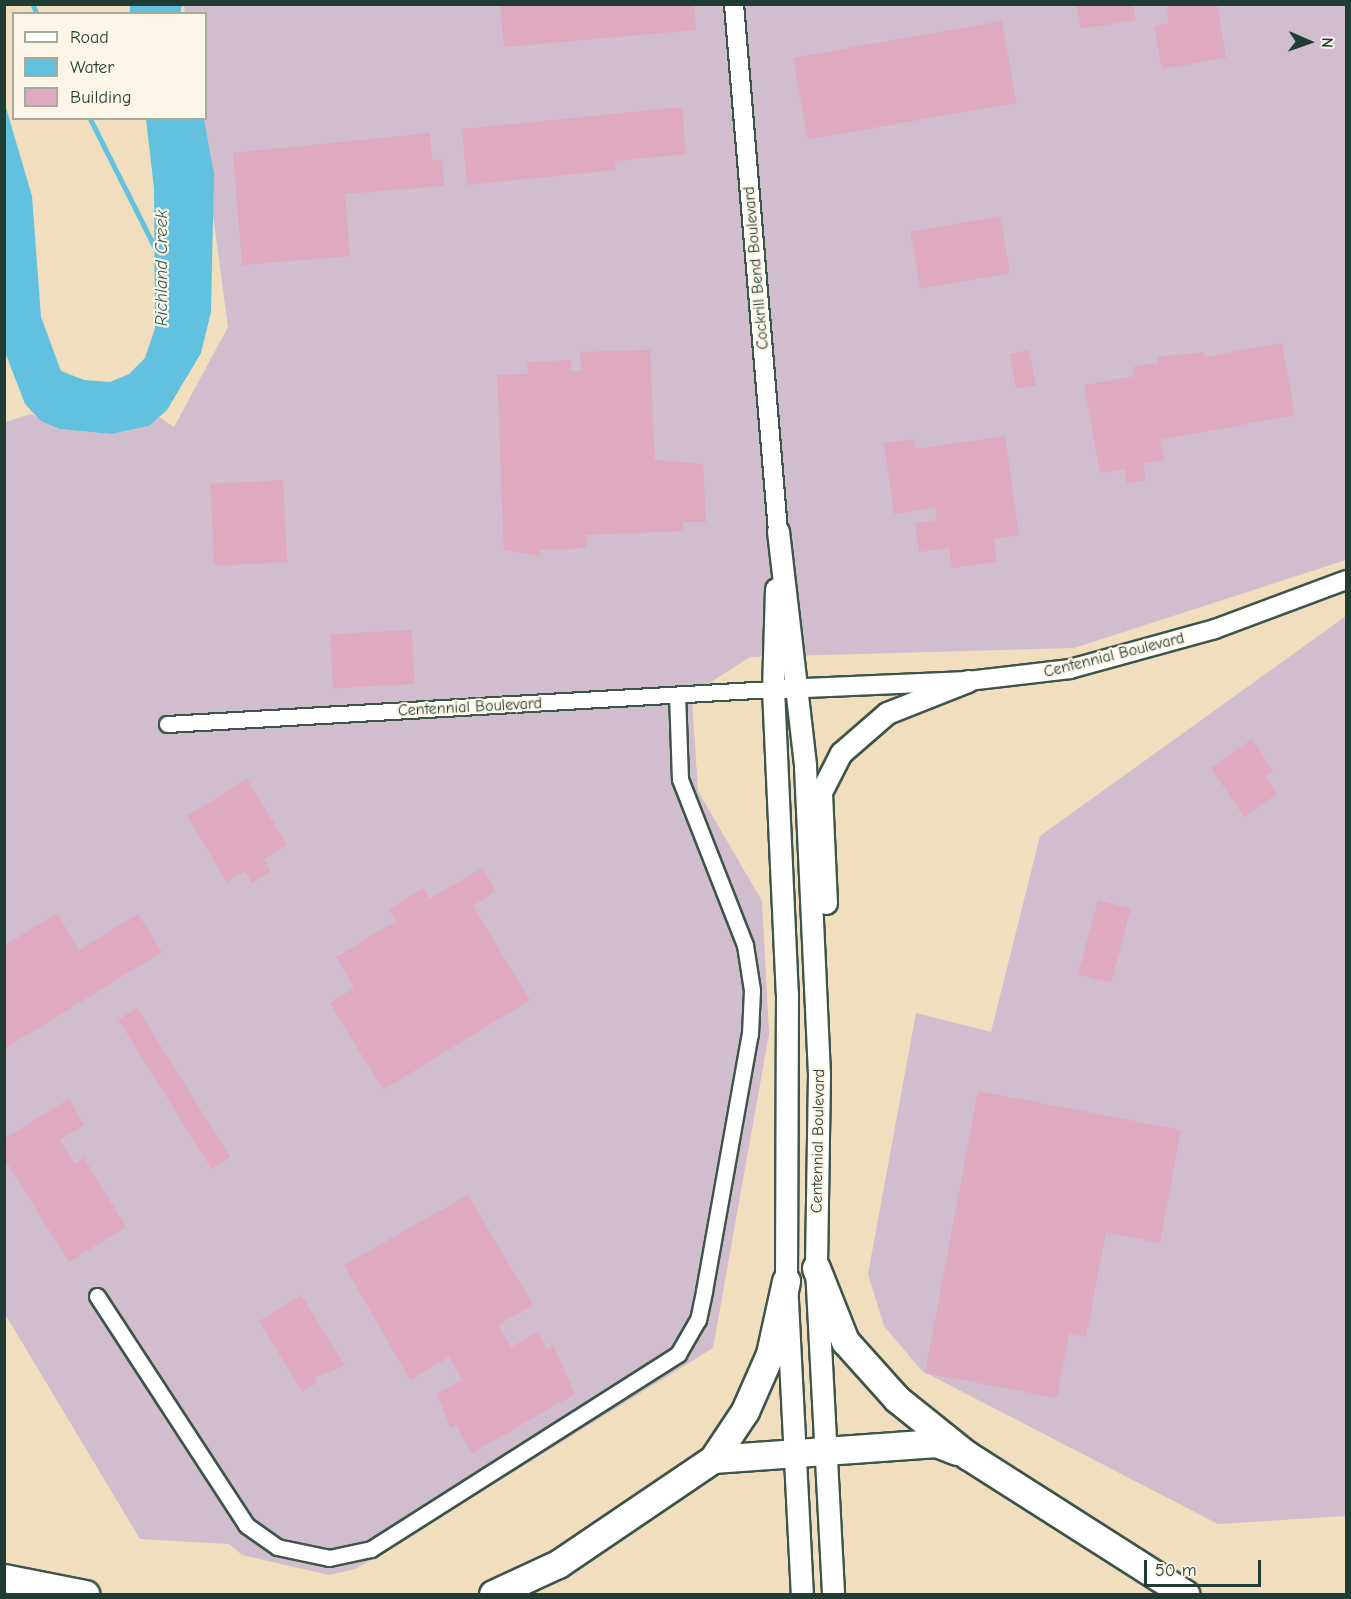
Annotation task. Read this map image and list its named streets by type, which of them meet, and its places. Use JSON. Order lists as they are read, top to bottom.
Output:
{
  "streets": {
    "main road": ["Centennial Boulevard"],
    "street": ["Cockrill Bend Boulevard"]
  },
  "crossings": [
    ["Cockrill Bend Boulevard", "Centennial Boulevard"]
  ],
  "water": ["Richland Creek"],
  "legend": ["Road", "Water", "Building"],
  "scale_bar": "50 m",
  "north": "right"
}
